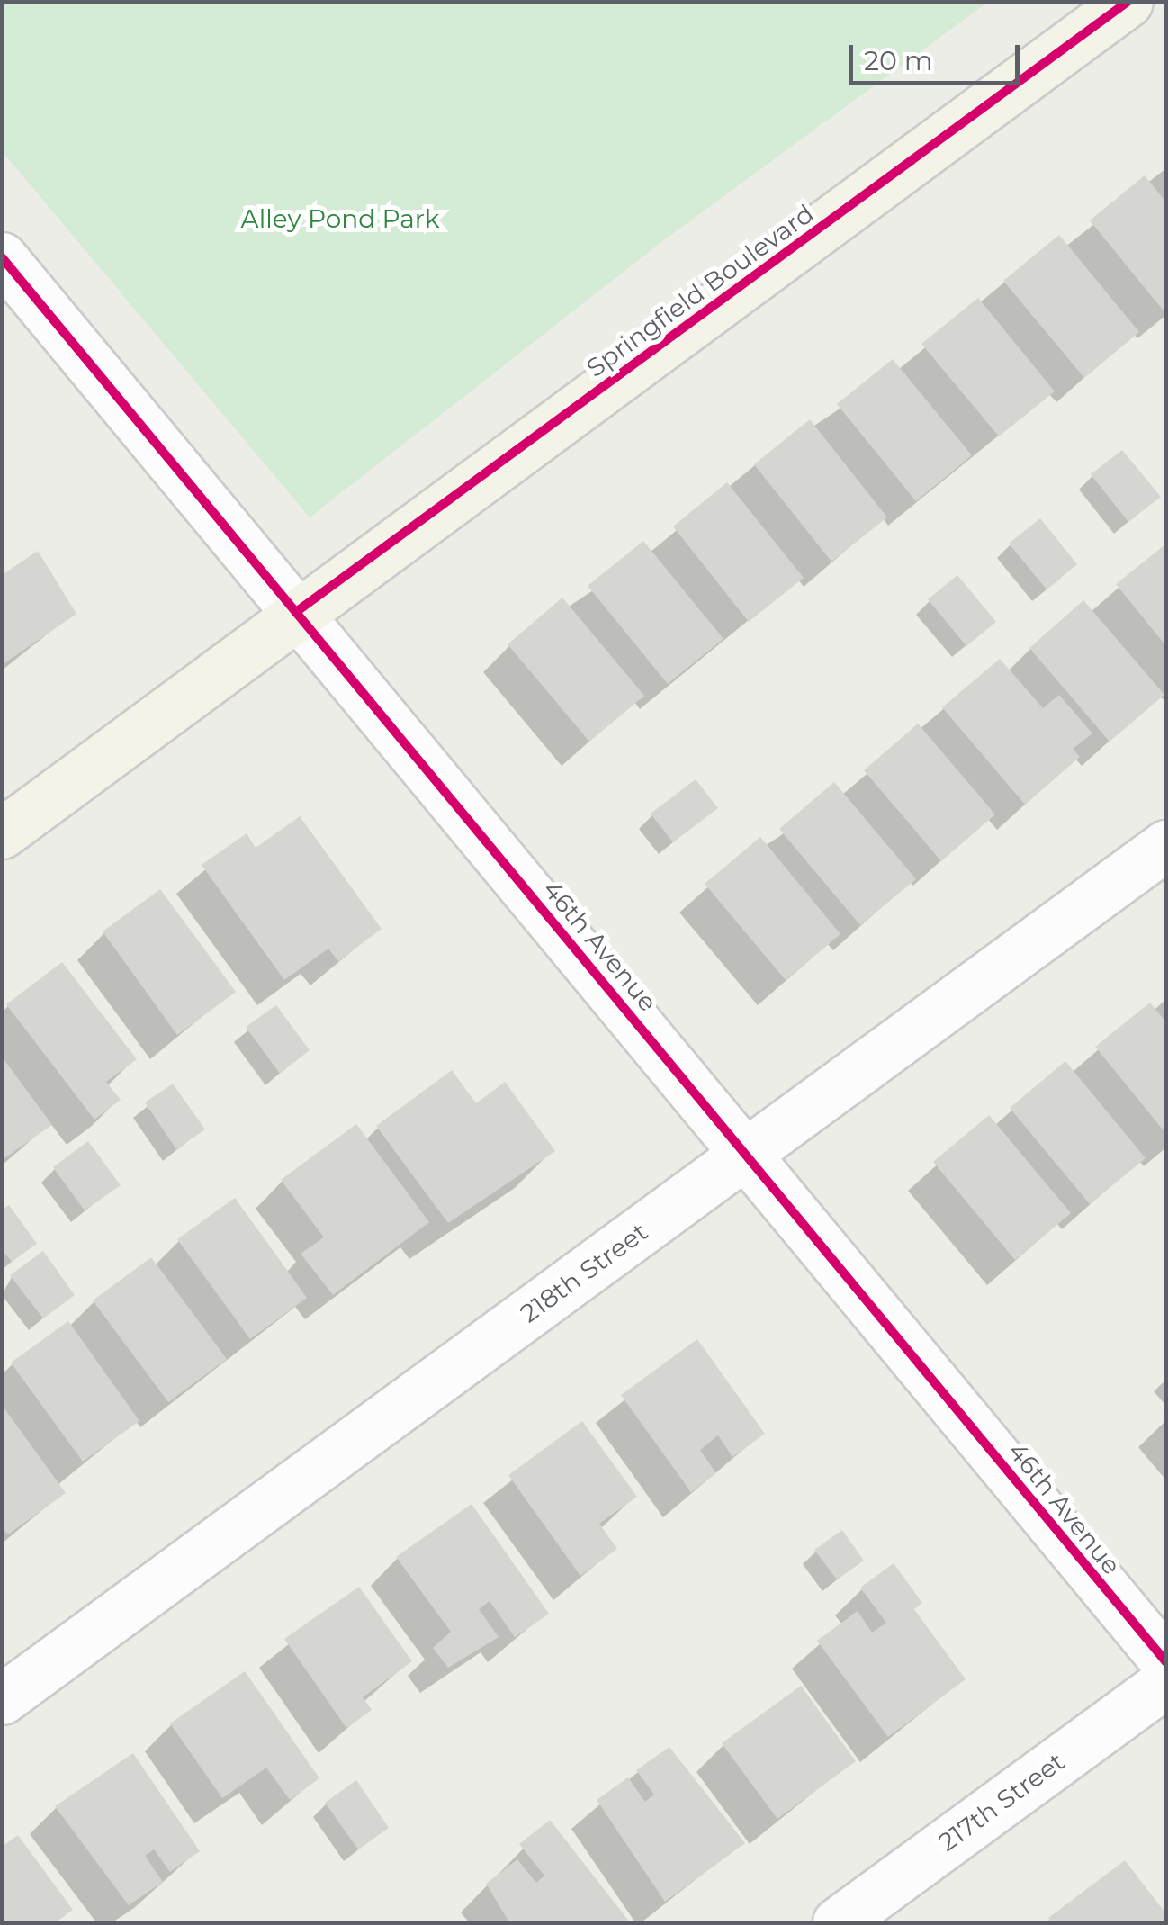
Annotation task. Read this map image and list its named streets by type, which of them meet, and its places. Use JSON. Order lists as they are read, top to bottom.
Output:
{
  "streets": {
    "main road": ["Springfield Boulevard"],
    "street": ["46th Avenue", "218th Street", "217th Street"]
  },
  "crossings": [
    ["Springfield Boulevard", "46th Avenue"],
    ["46th Avenue", "218th Street"]
  ],
  "parks": ["Alley Pond Park"],
  "scale_bar": "20 m"
}
